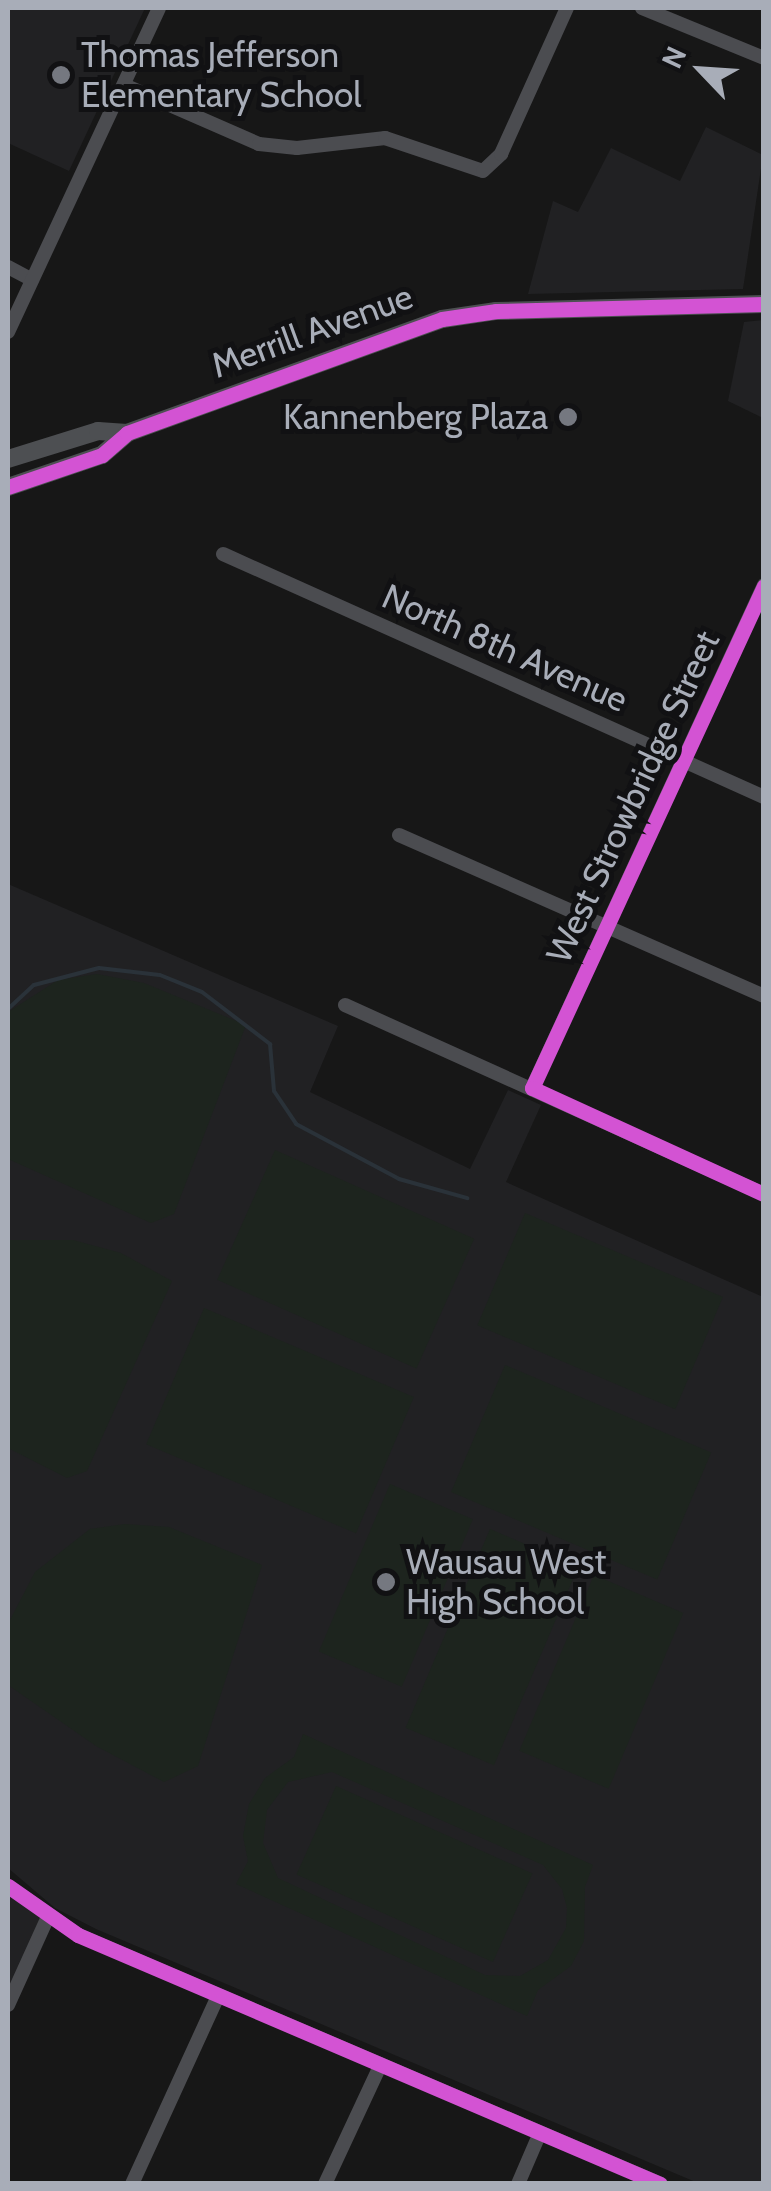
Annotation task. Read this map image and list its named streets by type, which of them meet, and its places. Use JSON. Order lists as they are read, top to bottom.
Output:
{
  "streets": {
    "main road": ["Merrill Avenue"],
    "street": ["North 8th Avenue", "West Strowbridge Street"]
  },
  "crossings": [
    ["North 8th Avenue", "West Strowbridge Street"]
  ],
  "places": ["Thomas Jefferson Elementary School", "Kannenberg Plaza", "Wausau West High School"],
  "north": "top left"
}
